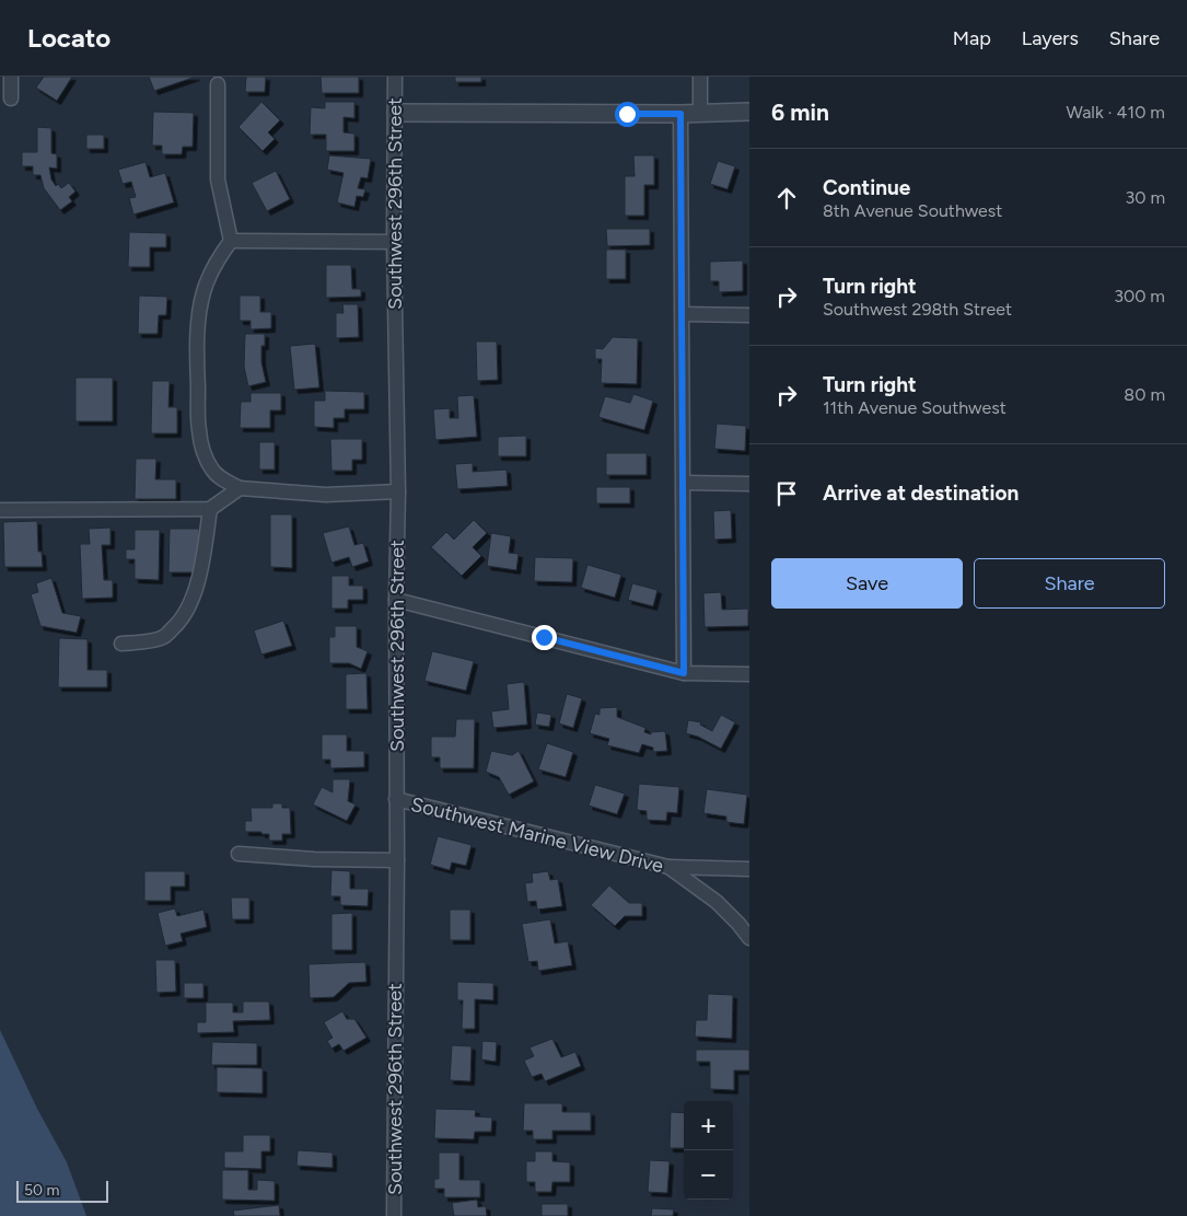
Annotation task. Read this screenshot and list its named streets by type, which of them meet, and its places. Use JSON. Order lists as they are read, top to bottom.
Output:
{
  "streets": {
    "street": ["Southwest 296th Street", "Southwest Marine View Drive"]
  },
  "crossings": [
    ["Southwest 296th Street", "Southwest Marine View Drive"]
  ],
  "scale_bar": "50 m",
  "page": {
    "header": "Locato",
    "nav": ["Map", "Layers", "Share"],
    "heading": ["6 min", "Walk · 410 m"],
    "list": [
      ["Continue", "8th Avenue Southwest", "30 m"],
      ["Turn right", "Southwest 298th Street", "300 m"],
      ["Turn right", "11th Avenue Southwest", "80 m"],
      "Arrive at destination"
    ],
    "buttons": ["Save", "Share"],
    "map_buttons": ["+", "−"],
    "scale": "50 m"
  }
}
